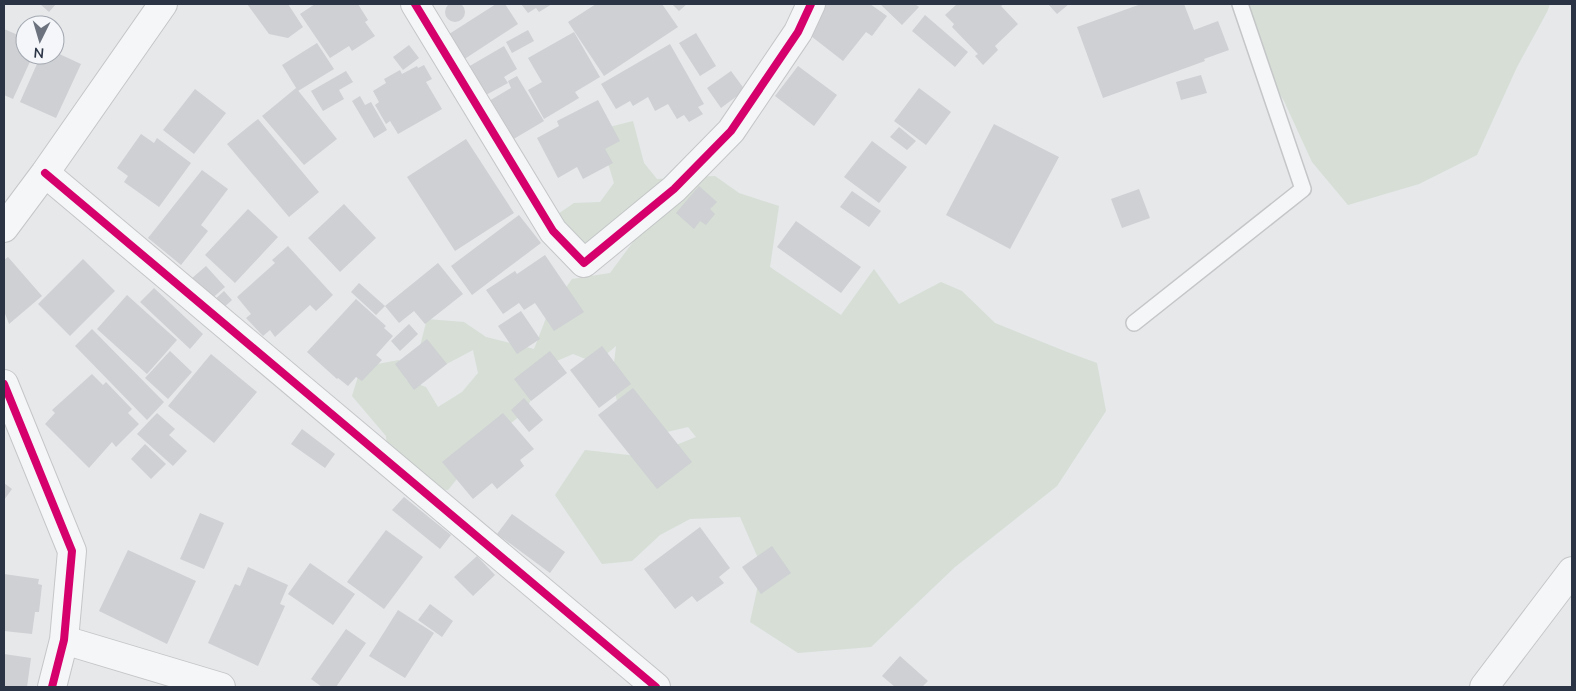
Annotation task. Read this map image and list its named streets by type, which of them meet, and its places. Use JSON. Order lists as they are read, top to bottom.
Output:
{
  "north": "bottom"
}
